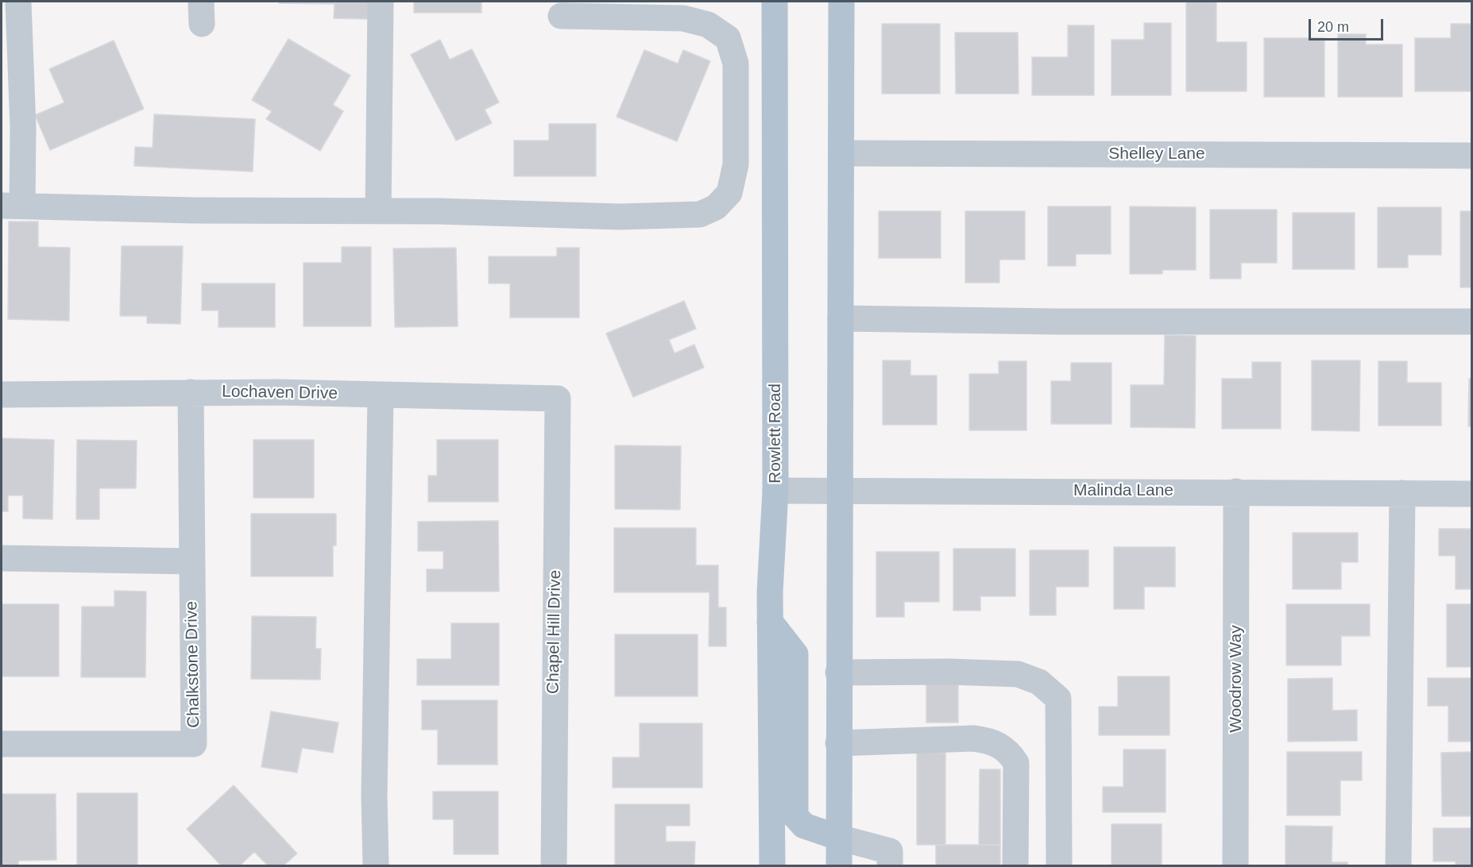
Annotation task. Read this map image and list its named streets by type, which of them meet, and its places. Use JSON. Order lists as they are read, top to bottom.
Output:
{
  "streets": {
    "main road": ["Rowlett Road"],
    "street": [
      "Shelley Lane",
      "Lochaven Drive",
      "Malinda Lane",
      "Chapel Hill Drive",
      "Chalkstone Drive",
      "Woodrow Way"
    ]
  },
  "crossings": [
    ["Lochaven Drive", "Chapel Hill Drive"],
    ["Lochaven Drive", "Chalkstone Drive"],
    ["Rowlett Road", "Malinda Lane"],
    ["Malinda Lane", "Woodrow Way"]
  ],
  "scale_bar": "20 m"
}
